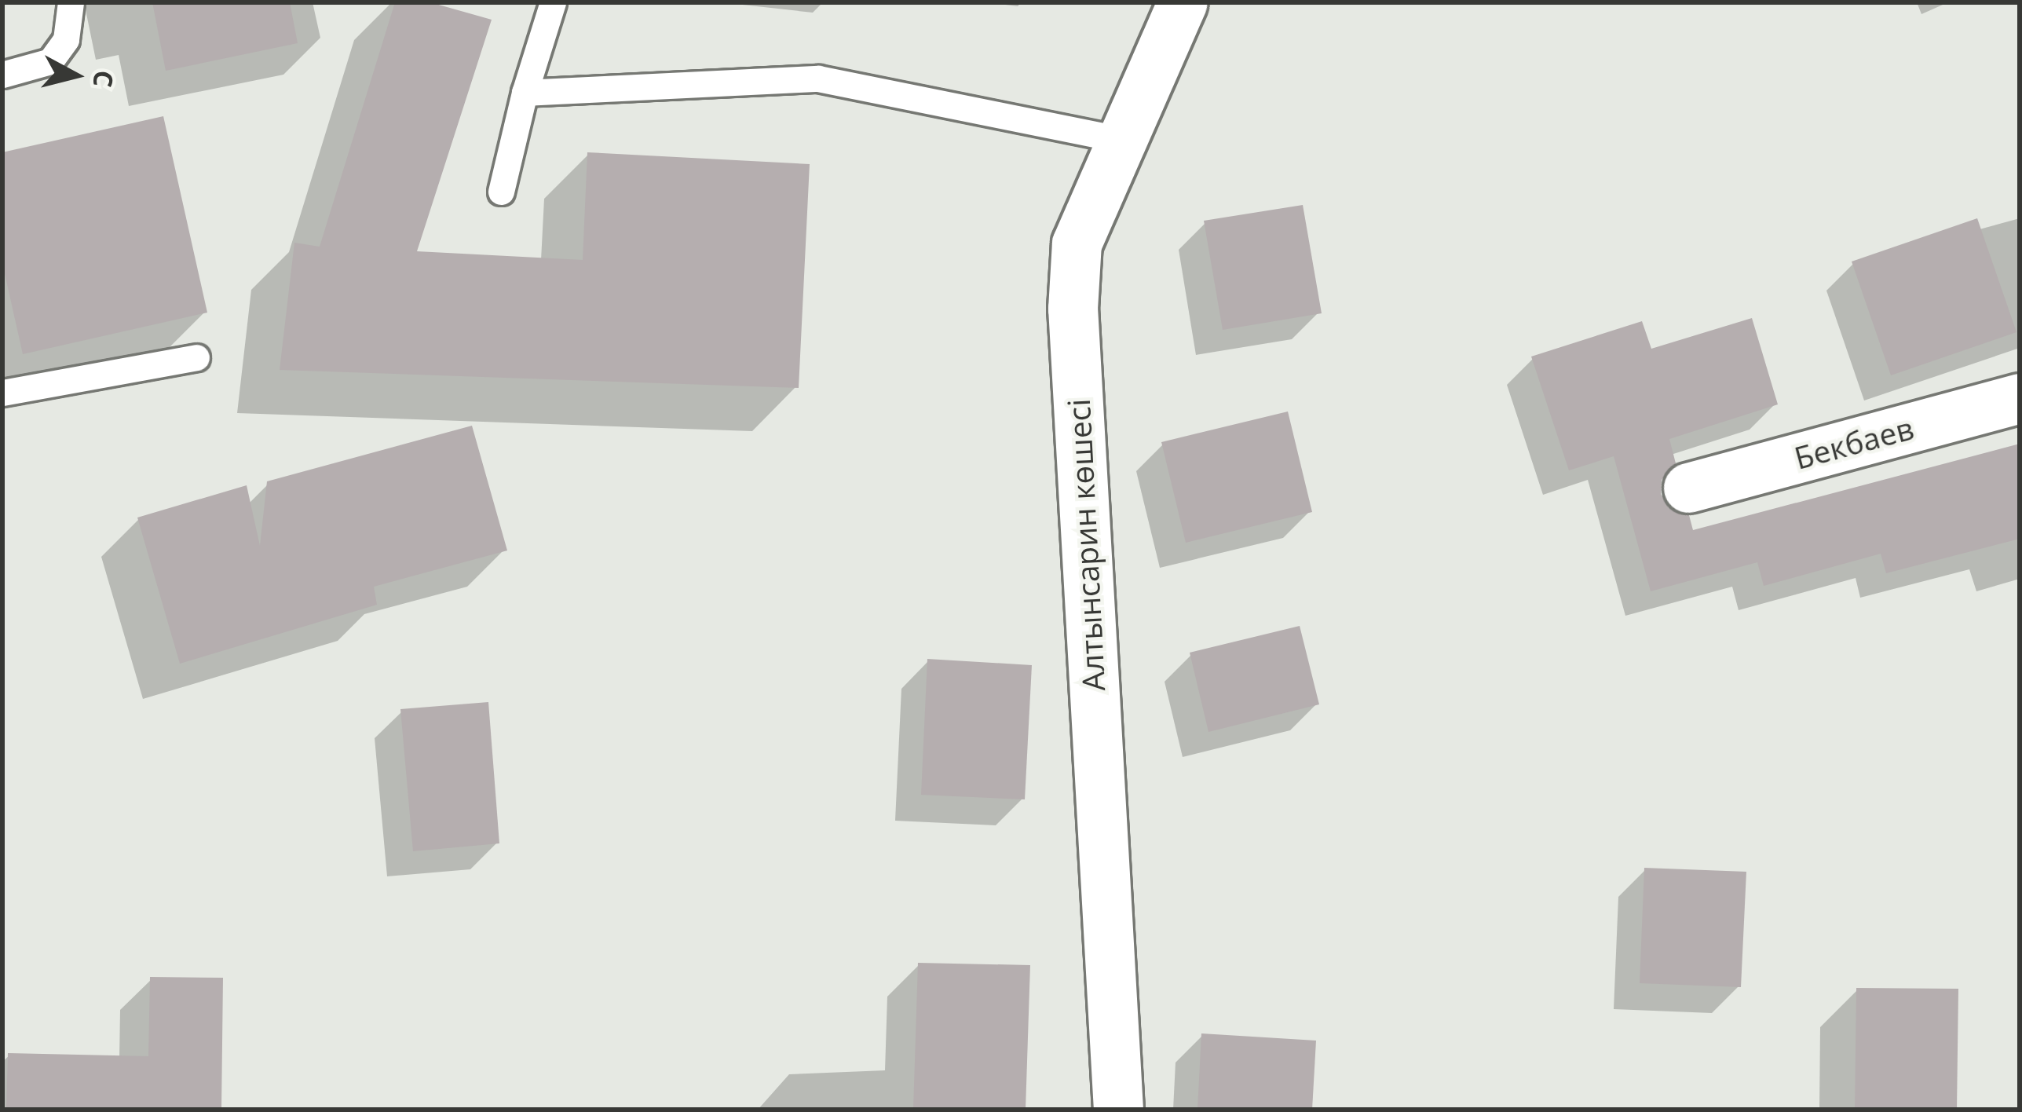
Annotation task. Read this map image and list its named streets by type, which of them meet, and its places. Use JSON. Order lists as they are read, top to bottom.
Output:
{
  "streets": {
    "street": ["Бекбаев", "Алтынсарин көшесі"]
  },
  "north": "right"
}
